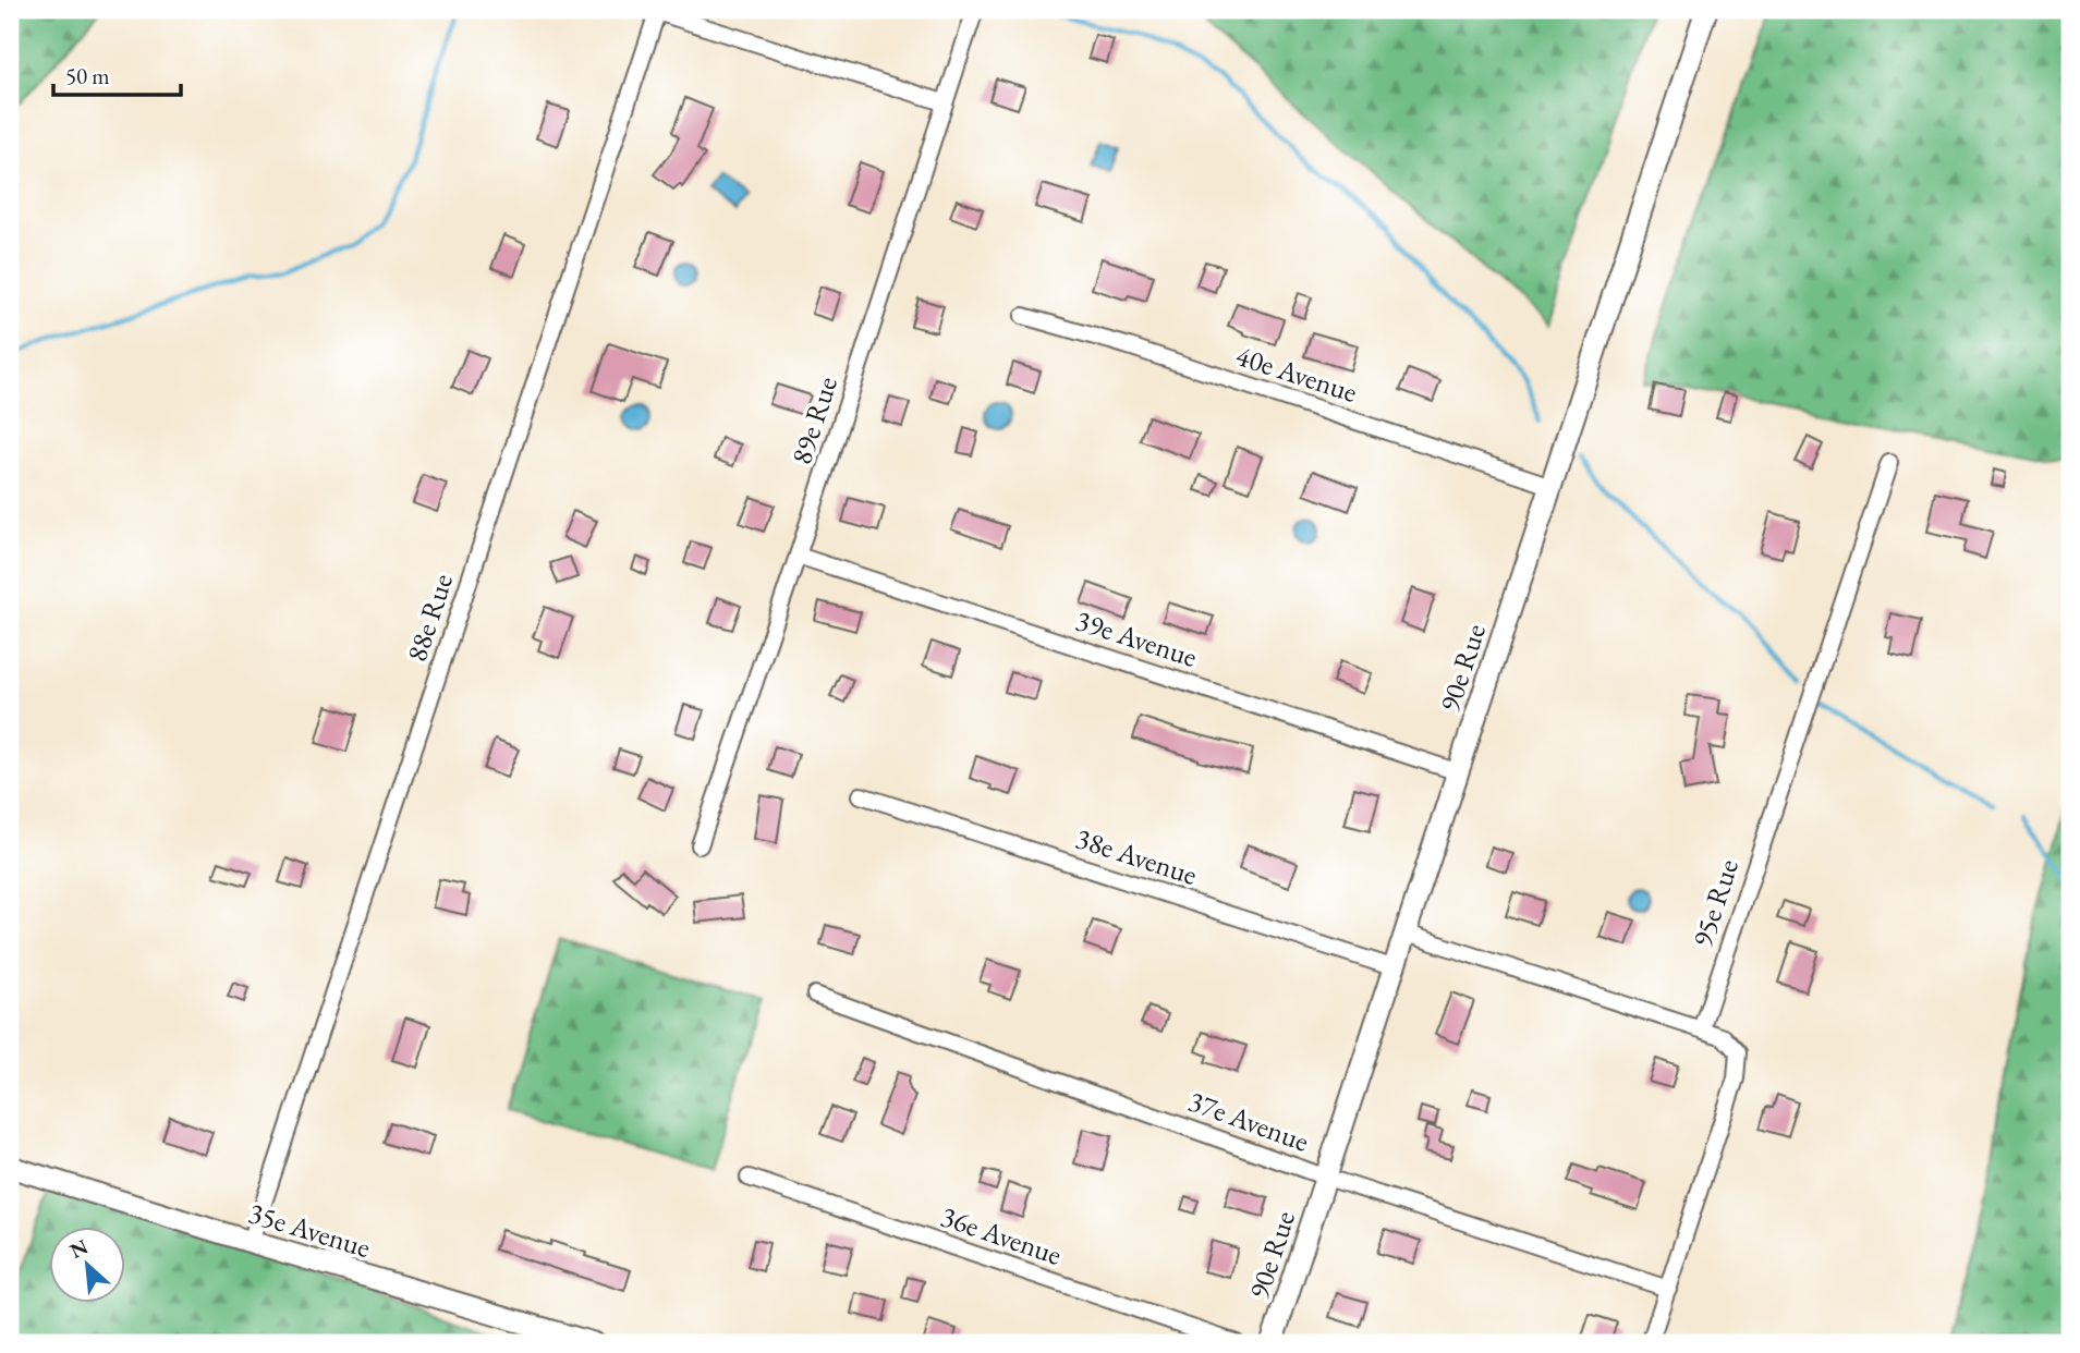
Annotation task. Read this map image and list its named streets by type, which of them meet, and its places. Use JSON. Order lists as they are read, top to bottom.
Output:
{
  "streets": {
    "street": [
      "40e Avenue",
      "89e Rue",
      "88e Rue",
      "39e Avenue",
      "90e Rue",
      "38e Avenue",
      "95e Rue",
      "37e Avenue",
      "35e Avenue",
      "36e Avenue"
    ]
  },
  "crossings": [
    ["40e Avenue", "90e Rue"],
    ["89e Rue", "39e Avenue"],
    ["88e Rue", "35e Avenue"],
    ["39e Avenue", "90e Rue"],
    ["90e Rue", "38e Avenue"],
    ["90e Rue", "37e Avenue"]
  ],
  "scale_bar": "50 m",
  "north": "top left"
}
